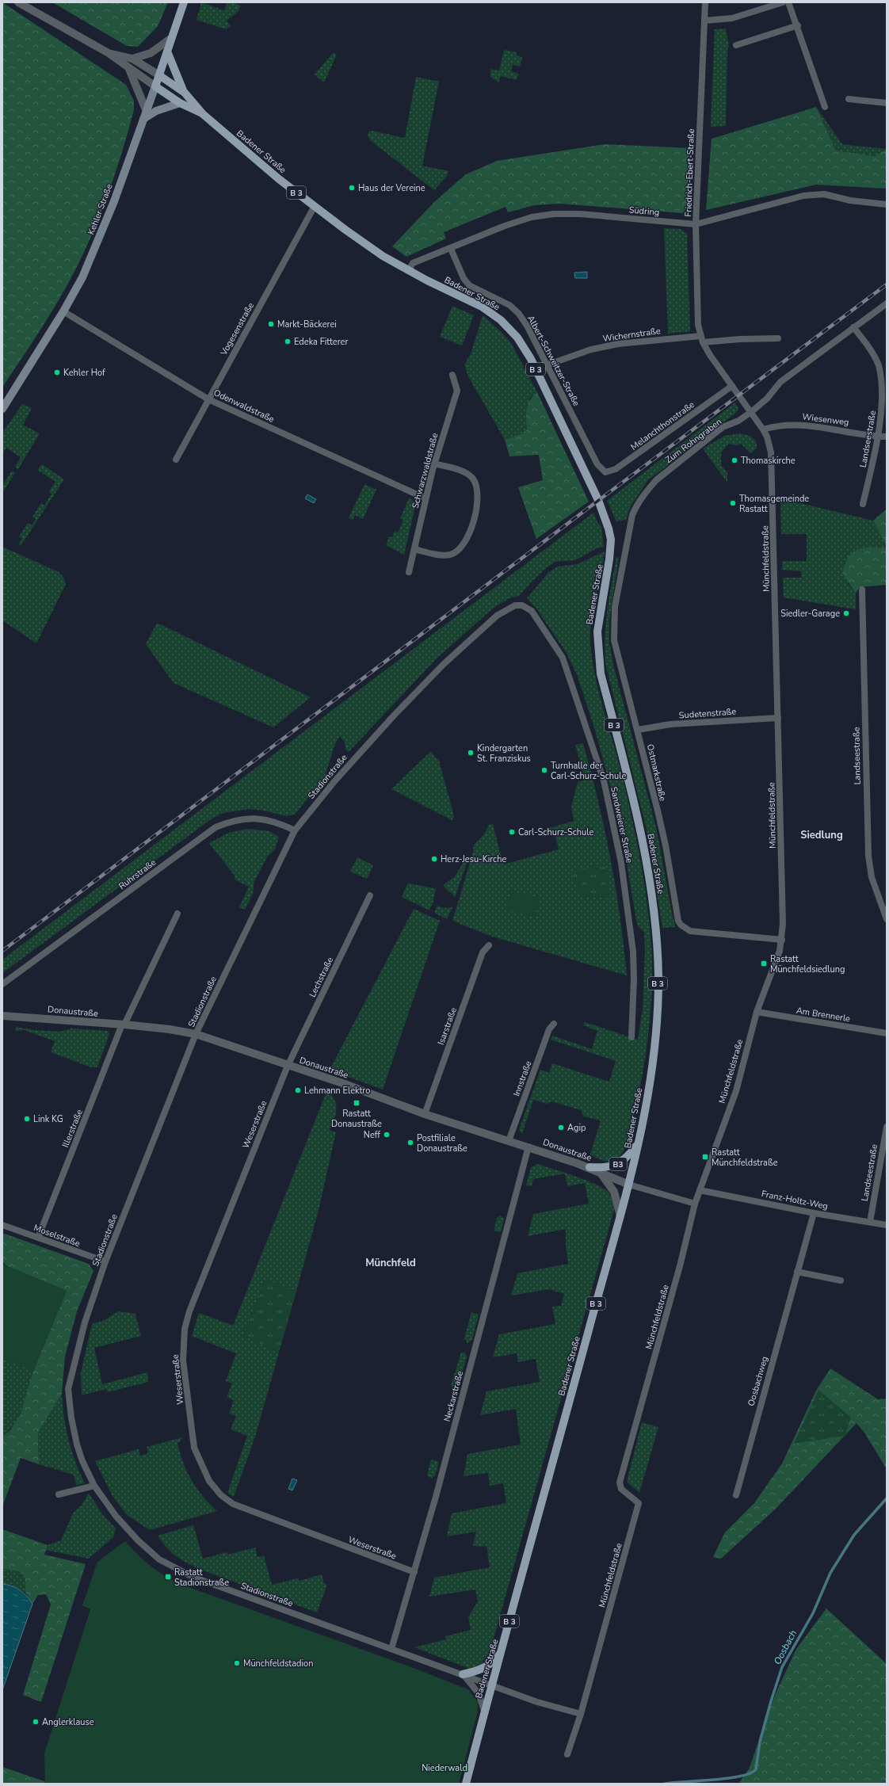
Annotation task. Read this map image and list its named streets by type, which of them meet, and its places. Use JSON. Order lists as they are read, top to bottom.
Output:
{
  "streets": {
    "main road": [
      "Badener Straße",
      "B 3",
      "Kehler Straße",
      "B3"
    ],
    "street": [
      "Friedrich-Ebert-Straße",
      "Südring",
      "Vogesenstraße",
      "Wichernstraße",
      "Albert-Schweitzer-Straße",
      "Odenwaldstraße",
      "Wiesenweg",
      "Melanchthonstraße",
      "Landseestraße",
      "Zum Rohngraben",
      "Schwarzwaldstraße",
      "Münchfeldstraße",
      "Sudetenstraße",
      "Ostmarkstraße",
      "Stadionstraße",
      "Sandweierer Straße",
      "Ruhrstraße",
      "Lechstraße",
      "Donaustraße",
      "Am Brennerle",
      "Isarstraße",
      "Innstraße",
      "Weserstraße",
      "Illerstraße",
      "Franz-Holtz-Weg",
      "Moselstraße",
      "Oosbachweg",
      "Neckarstraße"
    ]
  },
  "crossings": [
    ["Badener Straße", "Kehler Straße"],
    ["Badener Straße", "Südring"],
    ["Badener Straße", "Vogesenstraße"],
    ["Badener Straße", "Stadionstraße"],
    ["Badener Straße", "Donaustraße"],
    ["Badener Straße", "B3"],
    ["Friedrich-Ebert-Straße", "Südring"],
    ["Friedrich-Ebert-Straße", "Wichernstraße"],
    ["Friedrich-Ebert-Straße", "Melanchthonstraße"],
    ["Friedrich-Ebert-Straße", "Zum Rohngraben"],
    ["Friedrich-Ebert-Straße", "Münchfeldstraße"],
    ["Kehler Straße", "Odenwaldstraße"],
    ["Südring", "Albert-Schweitzer-Straße"],
    ["Vogesenstraße", "Odenwaldstraße"],
    ["Wichernstraße", "Albert-Schweitzer-Straße"],
    ["Albert-Schweitzer-Straße", "Melanchthonstraße"],
    ["Odenwaldstraße", "Schwarzwaldstraße"],
    ["Wiesenweg", "Landseestraße"],
    ["Wiesenweg", "Münchfeldstraße"],
    ["Landseestraße", "Zum Rohngraben"],
    ["Landseestraße", "Franz-Holtz-Weg"],
    ["Zum Rohngraben", "Münchfeldstraße"],
    ["Zum Rohngraben", "Ostmarkstraße"],
    ["Münchfeldstraße", "Sudetenstraße"],
    ["Münchfeldstraße", "Ostmarkstraße"],
    ["Münchfeldstraße", "Am Brennerle"],
    ["Münchfeldstraße", "Franz-Holtz-Weg"],
    ["Sudetenstraße", "Ostmarkstraße"],
    ["Stadionstraße", "Sandweierer Straße"],
    ["Stadionstraße", "Ruhrstraße"],
    ["Stadionstraße", "Donaustraße"],
    ["Stadionstraße", "Moselstraße"],
    ["Stadionstraße", "Neckarstraße"],
    ["Lechstraße", "Donaustraße"],
    ["Lechstraße", "Weserstraße"],
    ["Donaustraße", "Isarstraße"],
    ["Donaustraße", "Innstraße"],
    ["Donaustraße", "Weserstraße"],
    ["Donaustraße", "Illerstraße"],
    ["Donaustraße", "B3"],
    ["Donaustraße", "Neckarstraße"],
    ["Weserstraße", "Neckarstraße"],
    ["Illerstraße", "Moselstraße"],
    ["Franz-Holtz-Weg", "Oosbachweg"]
  ],
  "districts": ["Siedlung", "Münchfeld"],
  "water": ["Oosbach"],
  "parks": ["Niederwald"],
  "places": {
    "other": [
      "Haus der Vereine",
      "Markt-Bäckerei",
      "Edeka Fitterer",
      "Kehler Hof",
      "Thomaskirche",
      "Thomasgemeinde Rastatt",
      "Siedler-Garage",
      "Kindergarten St. Franziskus",
      "Turnhalle der Carl-Schurz-Schule",
      "Carl-Schurz-Schule",
      "Herz-Jesu-Kirche",
      "Lehmann Elektro",
      "Link KG",
      "Agip",
      "Neff",
      "Postfiliale Donaustraße",
      "Münchfeldstadion",
      "Anglerklause"
    ],
    "transit": [
      "Rastatt Münchfeldsiedlung",
      "Rastatt Donaustraße",
      "Rastatt Münchfeldstraße",
      "Rastatt Stadionstraße"
    ]
  }
}
